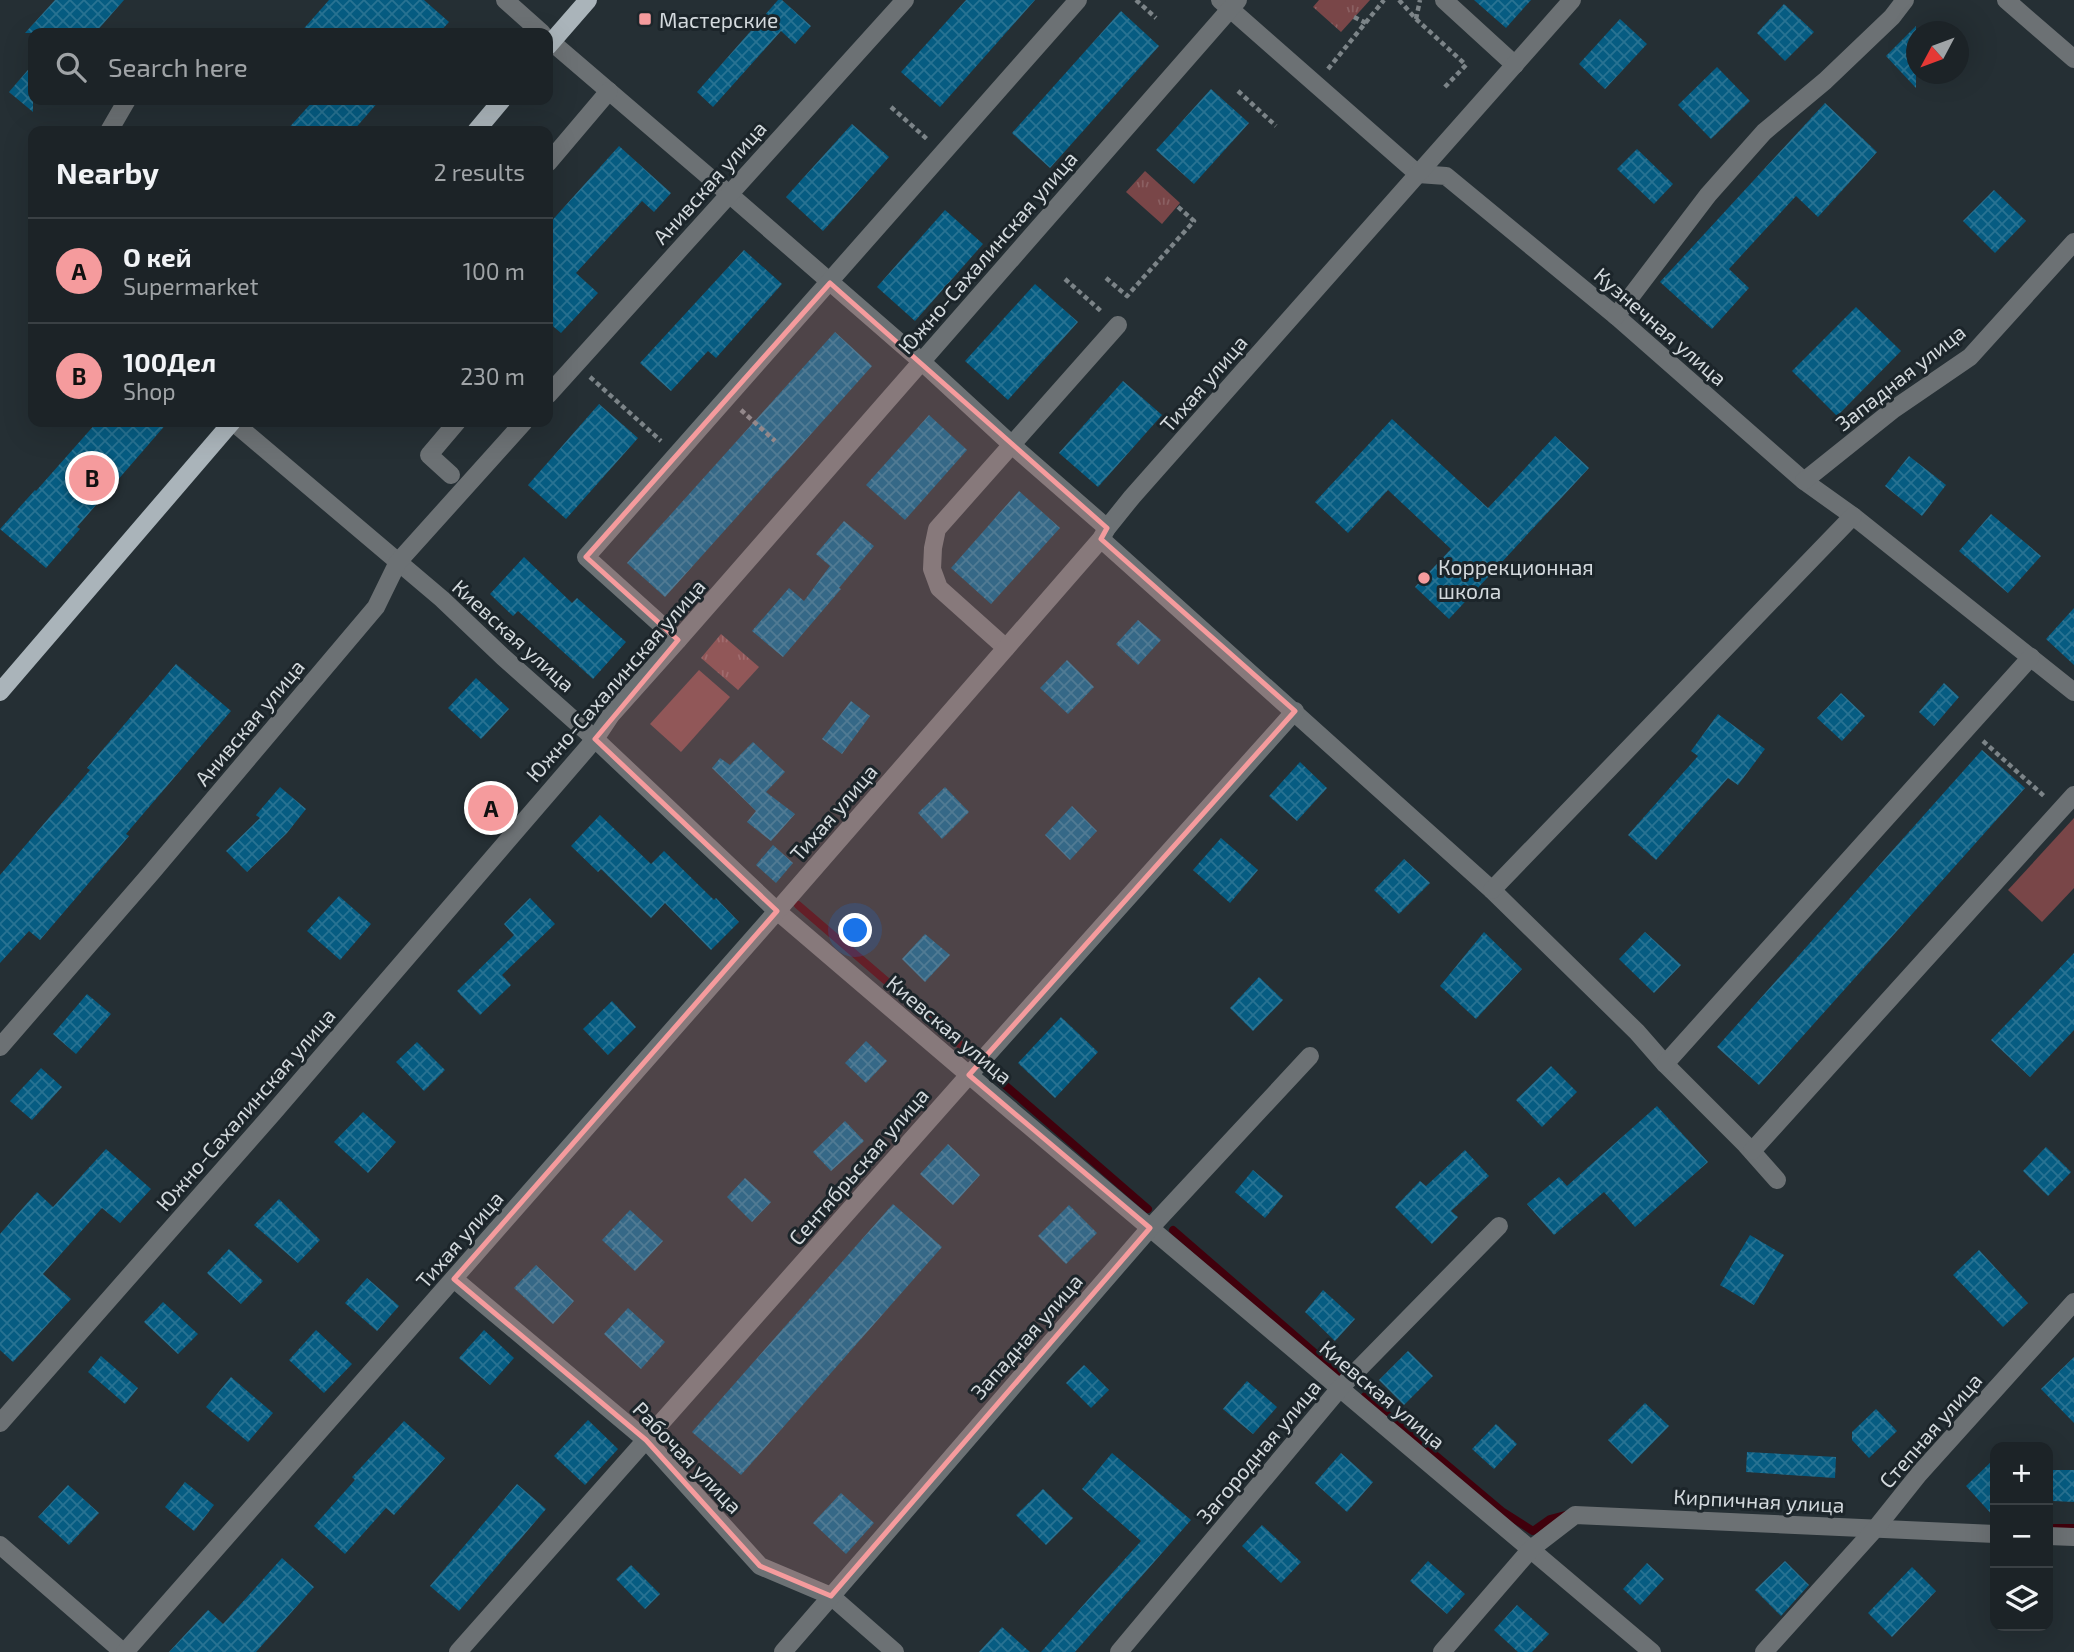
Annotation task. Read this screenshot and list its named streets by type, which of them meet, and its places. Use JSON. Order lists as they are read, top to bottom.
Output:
{
  "streets": {
    "street": [
      "Анивская улица",
      "Южно-Сахалинская улица",
      "Кузнечная улица",
      "Западная улица",
      "Тихая улица",
      "Киевская улица",
      "Сентябрьская улица",
      "Степная улица",
      "Загородная улица",
      "Рабочая улица",
      "Кирпичная улица"
    ]
  },
  "crossings": [
    ["Анивская улица", "Киевская улица"],
    ["Южно-Сахалинская улица", "Киевская улица"],
    ["Кузнечная улица", "Западная улица"],
    ["Кузнечная улица", "Тихая улица"],
    ["Западная улица", "Киевская улица"],
    ["Западная улица", "Рабочая улица"],
    ["Тихая улица", "Киевская улица"],
    ["Тихая улица", "Рабочая улица"],
    ["Киевская улица", "Сентябрьская улица"],
    ["Киевская улица", "Загородная улица"],
    ["Киевская улица", "Кирпичная улица"],
    ["Сентябрьская улица", "Рабочая улица"],
    ["Степная улица", "Кирпичная улица"]
  ],
  "places": {
    "transit": ["Мастерские"],
    "other": ["Коррекционная школа"]
  },
  "north": "bottom left",
  "page": {
    "search": "Search here",
    "heading": ["Nearby", "2 results"],
    "list": [
      {
        "mark": "A",
        "name": "О кей",
        "note": "Supermarket",
        "value": "100 m"
      },
      {
        "mark": "B",
        "name": "100Дел",
        "note": "Shop",
        "value": "230 m"
      }
    ],
    "pins": ["B", "A"],
    "map_buttons": ["+", "−"]
  }
}
